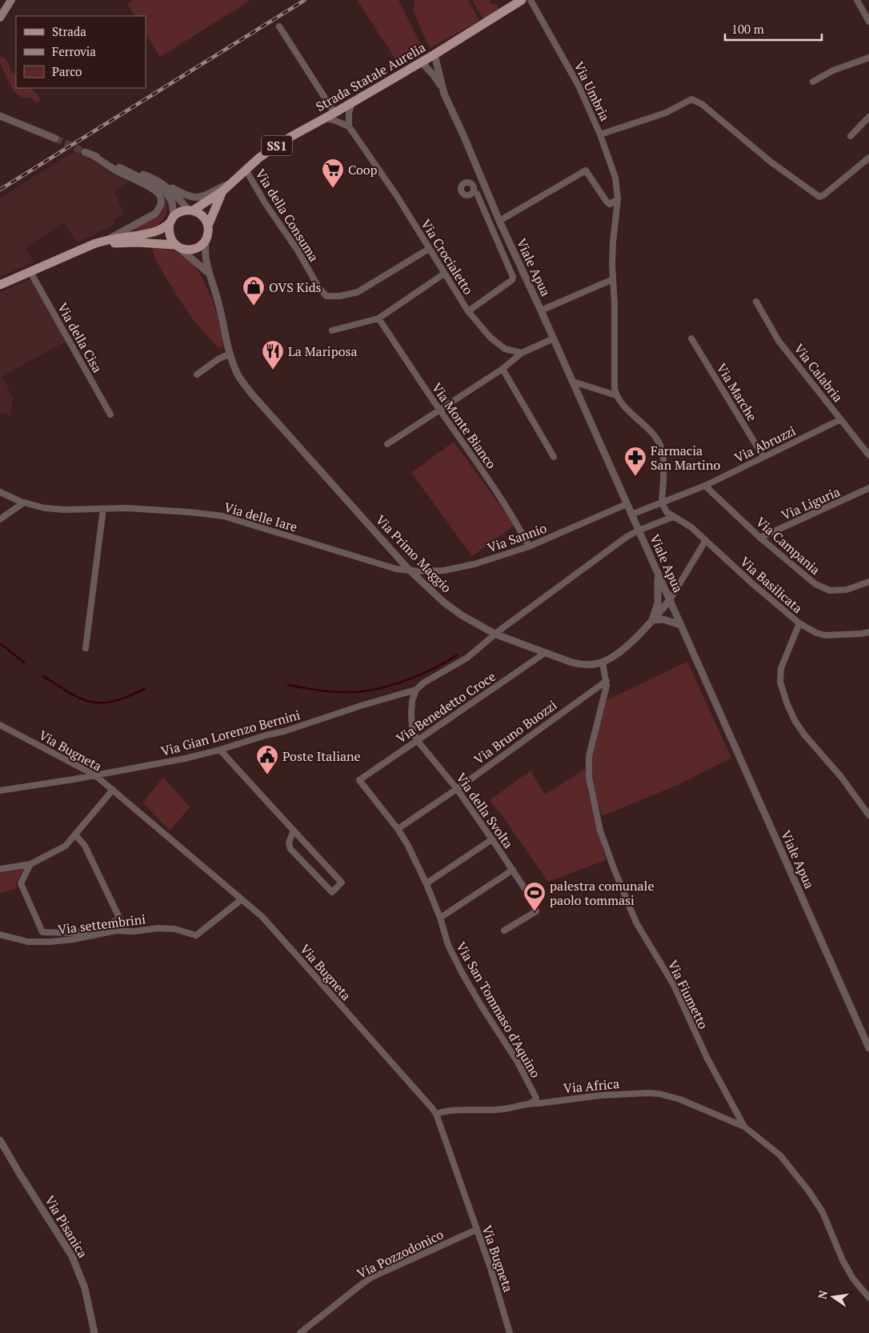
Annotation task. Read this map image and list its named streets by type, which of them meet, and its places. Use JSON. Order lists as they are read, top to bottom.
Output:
{
  "streets": {
    "main road": ["Strada Statale Aurelia", "SS1"],
    "street": [
      "Via Umbria",
      "Via della Consuma",
      "Via Crocialetto",
      "Viale Apua",
      "Via della Cisa",
      "Via Calabria",
      "Via Marche",
      "Via Monte Bianco",
      "Via Abruzzi",
      "Via Liguria",
      "Via delle Iare",
      "Via Sannio",
      "Via Campania",
      "Via Primo Maggio",
      "Via Basilicata",
      "Via Benedetto Croce",
      "Via Bruno Buozzi",
      "Via Gian Lorenzo Bernini",
      "Via Bugneta",
      "Via della Svolta",
      "Via settembrini",
      "Via Fiumetto",
      "Via San Tommaso d'Aquino",
      "Via Africa",
      "Via Pisanica",
      "Via Pozzodonico"
    ]
  },
  "crossings": [
    ["Strada Statale Aurelia", "Via della Consuma"],
    ["Strada Statale Aurelia", "Viale Apua"],
    ["Strada Statale Aurelia", "Via Primo Maggio"],
    ["Via della Consuma", "Via Crocialetto"],
    ["Viale Apua", "Via Abruzzi"],
    ["Viale Apua", "Via Sannio"],
    ["Viale Apua", "Via Primo Maggio"],
    ["Via Calabria", "Via Abruzzi"],
    ["Via Marche", "Via Abruzzi"],
    ["Via Monte Bianco", "Via Sannio"],
    ["Via Abruzzi", "Via Campania"],
    ["Via Abruzzi", "Via Basilicata"],
    ["Via Liguria", "Via Campania"],
    ["Via delle Iare", "Via Sannio"],
    ["Via delle Iare", "Via Primo Maggio"],
    ["Via Sannio", "Via Primo Maggio"],
    ["Via Primo Maggio", "Via Benedetto Croce"],
    ["Via Primo Maggio", "Via Fiumetto"],
    ["Via Benedetto Croce", "Via della Svolta"],
    ["Via Benedetto Croce", "Via San Tommaso d'Aquino"],
    ["Via Bruno Buozzi", "Via della Svolta"],
    ["Via Bruno Buozzi", "Via Fiumetto"],
    ["Via Bruno Buozzi", "Via San Tommaso d'Aquino"],
    ["Via Gian Lorenzo Bernini", "Via Bugneta"],
    ["Via Gian Lorenzo Bernini", "Via della Svolta"],
    ["Via Bugneta", "Via settembrini"],
    ["Via Bugneta", "Via Africa"],
    ["Via Bugneta", "Via Pozzodonico"],
    ["Via Fiumetto", "Via Africa"],
    ["Via San Tommaso d'Aquino", "Via Africa"]
  ],
  "places": {
    "supermarket": ["Coop"],
    "shop": ["OVS Kids"],
    "restaurant": ["La Mariposa"],
    "pharmacy": ["Farmacia San Martino"],
    "public building": ["Poste Italiane"],
    "sports": ["palestra comunale paolo tommasi"]
  },
  "legend": ["Strada", "Ferrovia", "Parco"],
  "scale_bar": "100 m",
  "north": "left"
}
